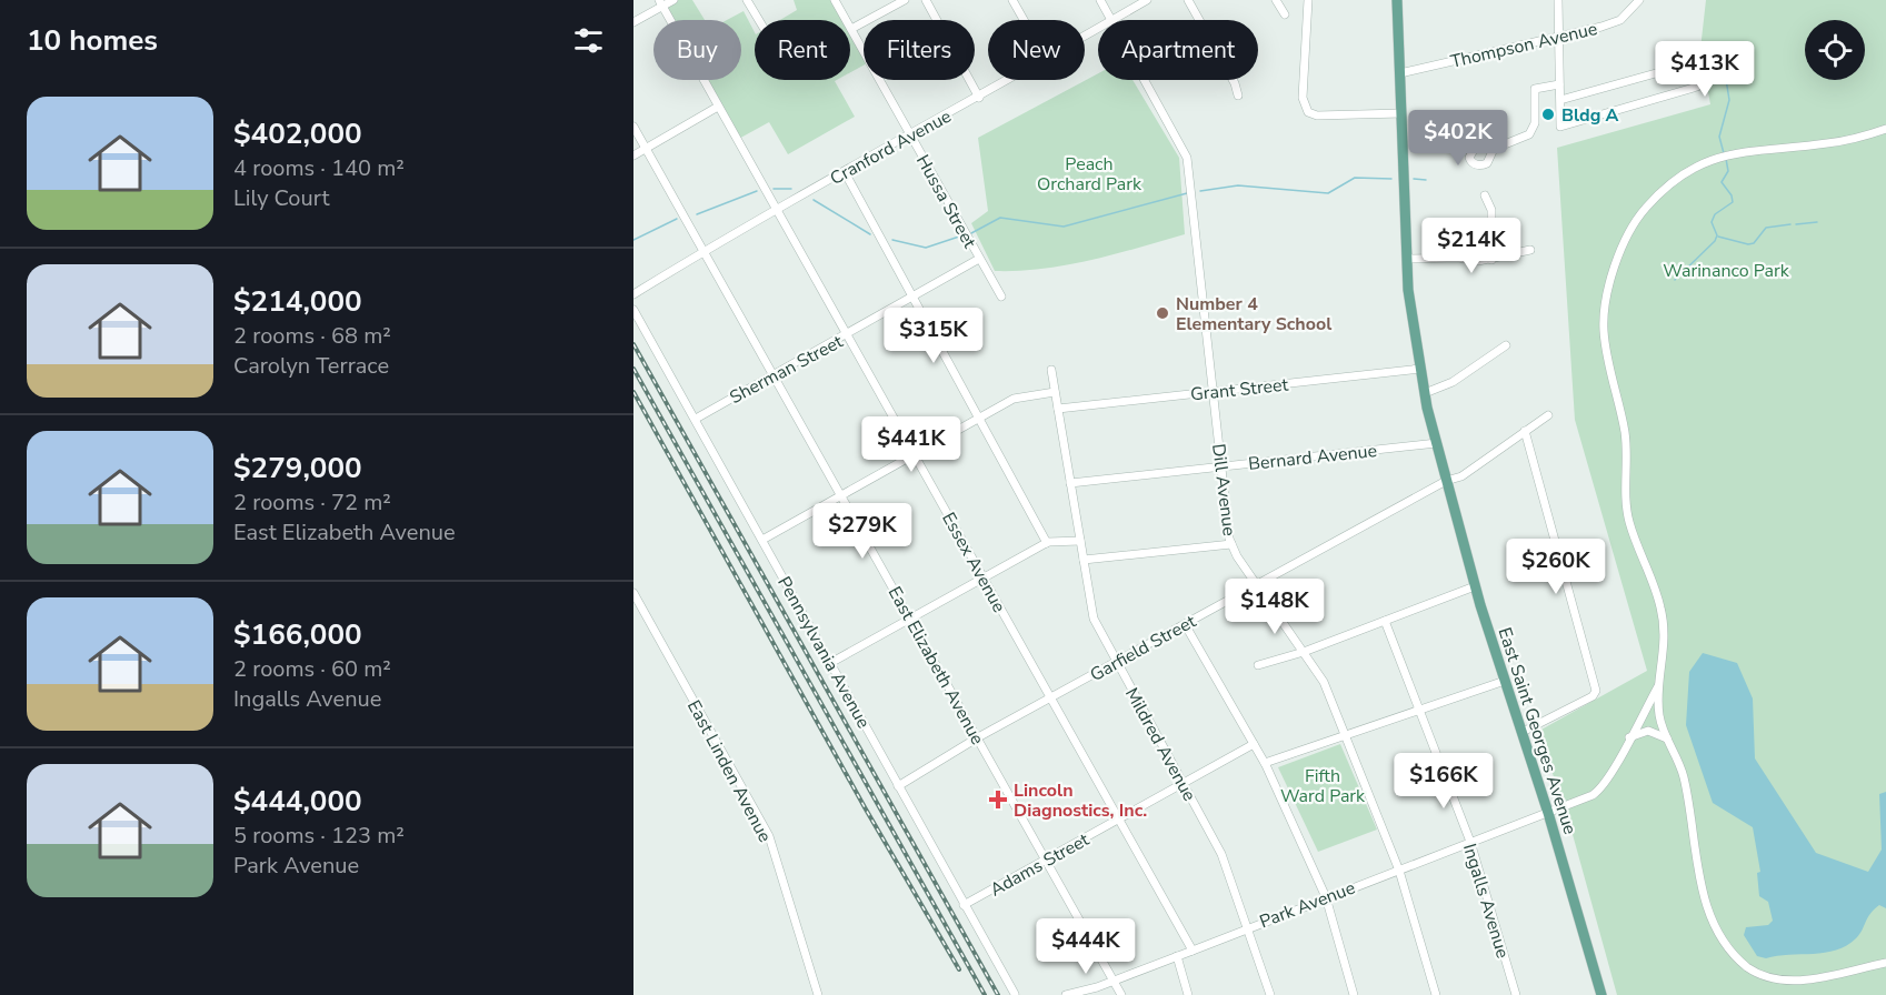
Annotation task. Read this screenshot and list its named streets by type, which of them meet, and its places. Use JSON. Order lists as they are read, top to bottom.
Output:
{
  "streets": {
    "main road": ["East Saint Georges Avenue"],
    "street": [
      "Thompson Avenue",
      "Cranford Avenue",
      "Hussa Street",
      "Sherman Street",
      "Grant Street",
      "Bernard Avenue",
      "Dill Avenue",
      "Essex Avenue",
      "Garfield Street",
      "Pennsylvania Avenue",
      "East Elizabeth Avenue",
      "Mildred Avenue",
      "East Linden Avenue",
      "Adams Street",
      "Ingalls Avenue",
      "Park Avenue"
    ]
  },
  "crossings": [
    ["Thompson Avenue", "East Saint Georges Avenue"],
    ["Cranford Avenue", "Hussa Street"],
    ["Cranford Avenue", "Dill Avenue"],
    ["Cranford Avenue", "Essex Avenue"],
    ["Cranford Avenue", "East Elizabeth Avenue"],
    ["Hussa Street", "Sherman Street"],
    ["Sherman Street", "Essex Avenue"],
    ["Sherman Street", "Pennsylvania Avenue"],
    ["Sherman Street", "East Elizabeth Avenue"],
    ["Grant Street", "Dill Avenue"],
    ["Grant Street", "East Saint Georges Avenue"],
    ["Bernard Avenue", "Dill Avenue"],
    ["Bernard Avenue", "East Saint Georges Avenue"],
    ["Dill Avenue", "Garfield Street"],
    ["Dill Avenue", "Park Avenue"],
    ["Essex Avenue", "Garfield Street"],
    ["Essex Avenue", "Adams Street"],
    ["Essex Avenue", "Park Avenue"],
    ["Garfield Street", "Pennsylvania Avenue"],
    ["Garfield Street", "East Elizabeth Avenue"],
    ["Garfield Street", "East Saint Georges Avenue"],
    ["Garfield Street", "Mildred Avenue"],
    ["Pennsylvania Avenue", "Adams Street"],
    ["East Elizabeth Avenue", "Adams Street"],
    ["East Elizabeth Avenue", "Park Avenue"],
    ["East Saint Georges Avenue", "Park Avenue"],
    ["Mildred Avenue", "Adams Street"],
    ["Mildred Avenue", "Park Avenue"],
    ["Ingalls Avenue", "Park Avenue"]
  ],
  "parks": ["Peach Orchard Park", "Warinanco Park", "Fifth Ward Park"],
  "places": {
    "other": ["Bldg A", "Number 4 Elementary School"],
    "health": ["Lincoln Diagnostics, Inc."]
  },
  "page": {
    "heading": "10 homes",
    "chip": [
      "Buy",
      "Rent",
      "Filters",
      "New",
      "Apartment"
    ],
    "price": [
      "$413K",
      "$402K",
      "$214K",
      "$315K",
      "$441K",
      "$279K",
      "$260K",
      "$148K",
      "$166K",
      "$444K"
    ],
    "list": [
      {
        "name": "$402,000",
        "note": "4 rooms · 140 m² · Lily Court"
      },
      {
        "name": "$214,000",
        "note": "2 rooms · 68 m² · Carolyn Terrace"
      },
      {
        "name": "$279,000",
        "note": "2 rooms · 72 m² · East Elizabeth Avenue"
      },
      {
        "name": "$166,000",
        "note": "2 rooms · 60 m² · Ingalls Avenue"
      },
      {
        "name": "$444,000",
        "note": "5 rooms · 123 m² · Park Avenue"
      }
    ]
  }
}
